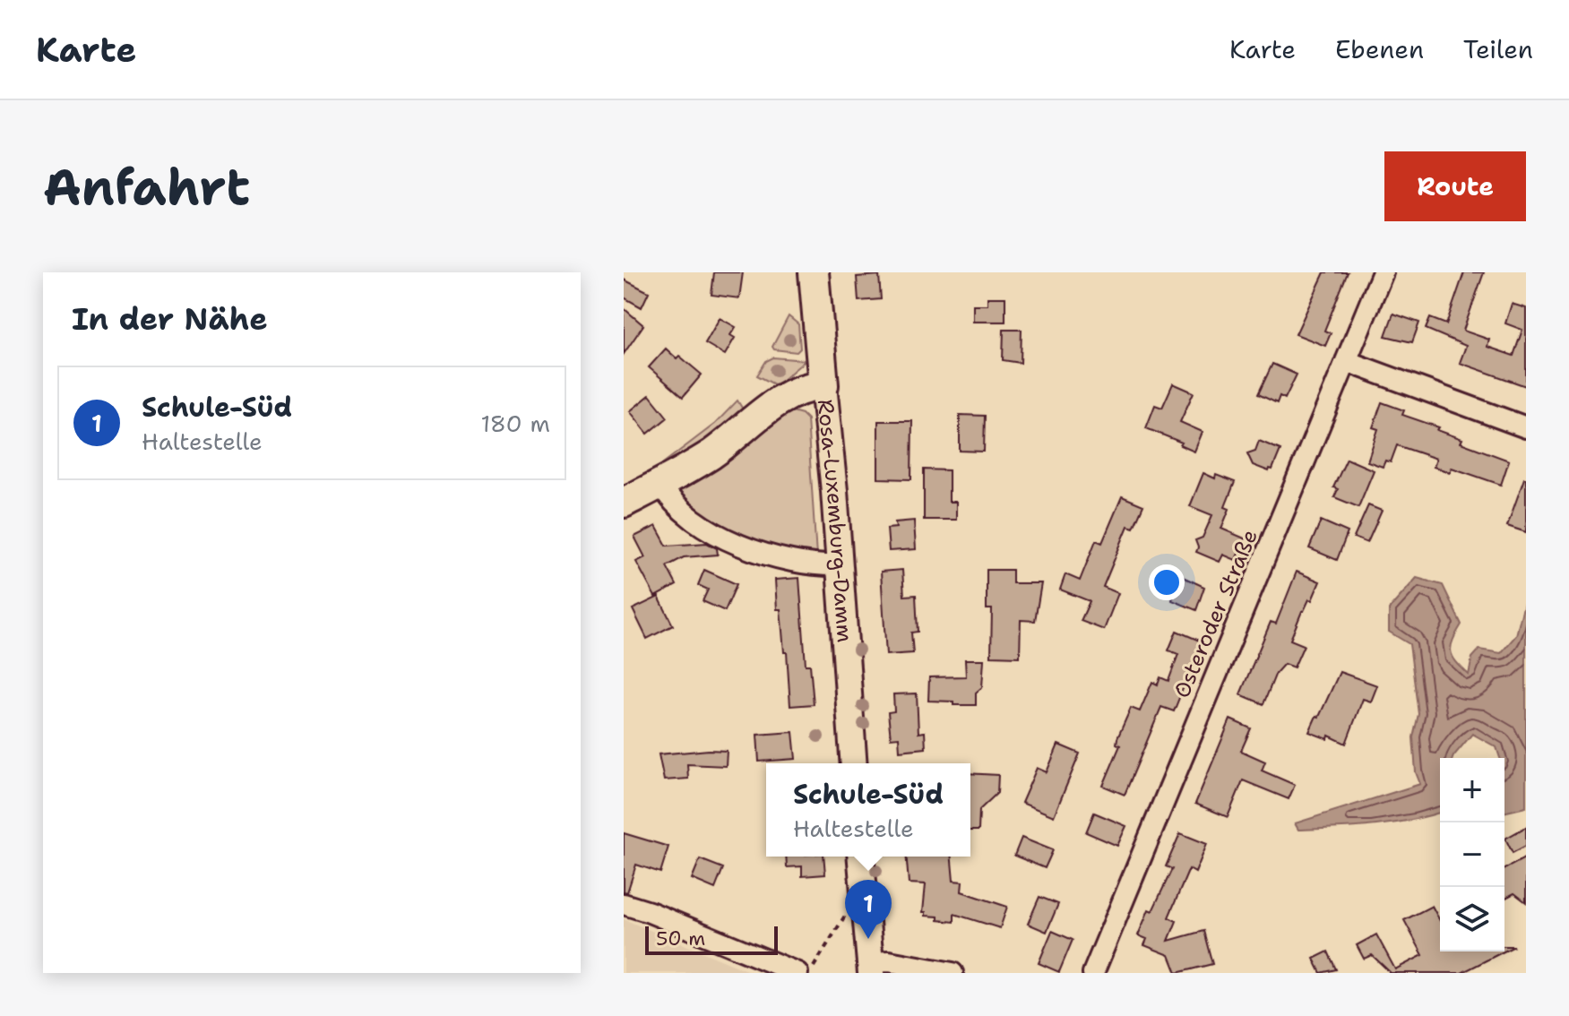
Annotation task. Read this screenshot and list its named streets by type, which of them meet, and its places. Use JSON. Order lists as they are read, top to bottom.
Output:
{
  "streets": {
    "main road": ["Rosa-Luxemburg-Damm"],
    "street": ["Osteroder Straße"]
  },
  "scale_bar": "50 m",
  "page": {
    "header": "Karte",
    "nav": ["Karte", "Ebenen", "Teilen"],
    "buttons": "Route",
    "title": "Anfahrt",
    "heading": "In der Nähe",
    "list": [
      {
        "mark": "1",
        "name": "Schule-Süd",
        "note": "Haltestelle",
        "value": "180 m"
      }
    ],
    "map_buttons": ["+", "−"],
    "popup": ["Schule-Süd", "Haltestelle"],
    "pins": "1",
    "scale": "50 m"
  }
}
